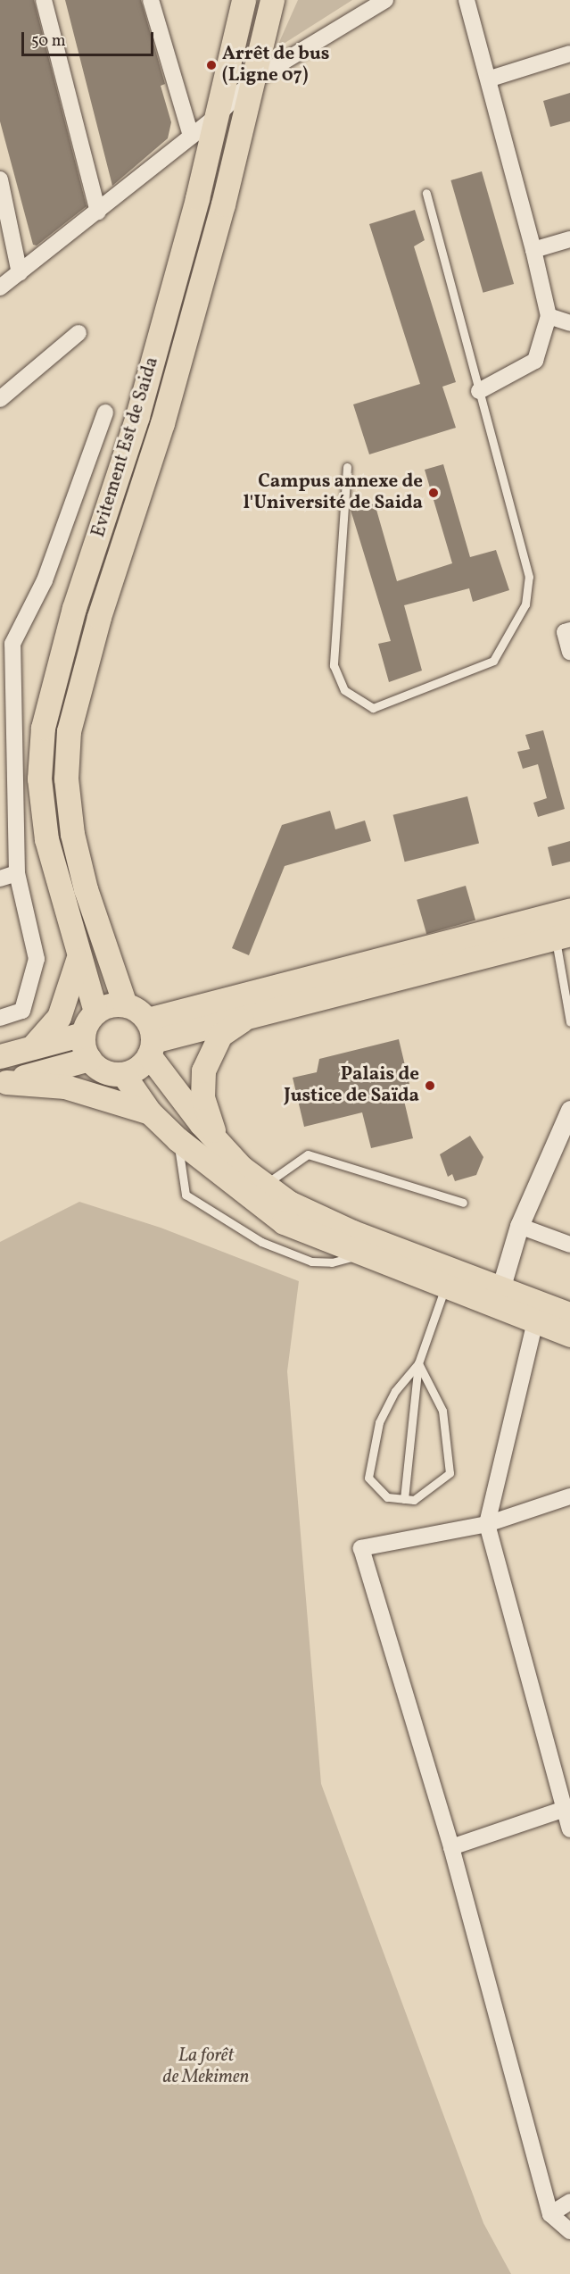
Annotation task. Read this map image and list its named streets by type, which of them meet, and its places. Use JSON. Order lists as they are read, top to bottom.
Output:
{
  "streets": {
    "main road": ["Evitement Est de Saida"]
  },
  "parks": ["La forêt de Mekimen"],
  "places": ["Arrêt de bus (Ligne 07)", "Campus annexe de l'Université de Saida", "Palais de Justice de Saïda"],
  "scale_bar": "50 m"
}
